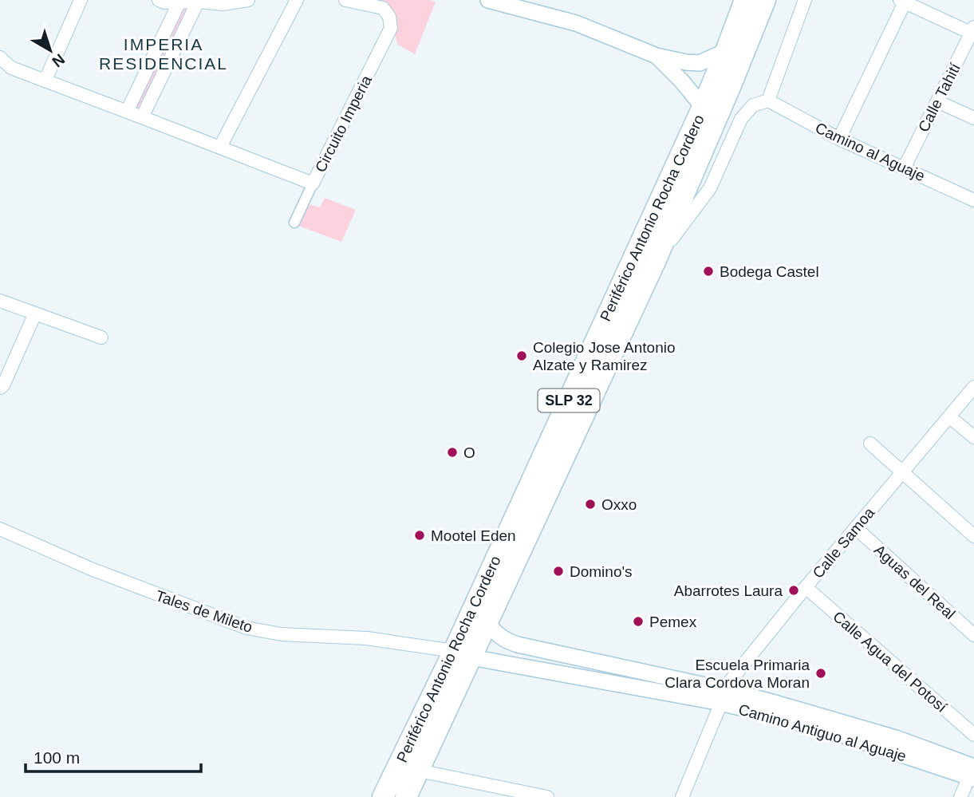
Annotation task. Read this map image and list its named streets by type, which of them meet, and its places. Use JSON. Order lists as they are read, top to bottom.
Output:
{
  "streets": {
    "highway": ["Periférico Antonio Rocha Cordero", "SLP 32"],
    "street": [
      "Calle Tahití",
      "Circuito Imperia",
      "Camino al Aguaje",
      "Calle Samoa",
      "Aguas del Real",
      "Tales de Mileto",
      "Calle Agua del Potosí",
      "Camino Antiguo al Aguaje"
    ]
  },
  "crossings": [
    ["Calle Tahití", "Camino al Aguaje"],
    ["Periférico Antonio Rocha Cordero", "Tales de Mileto"],
    ["Periférico Antonio Rocha Cordero", "Camino Antiguo al Aguaje"],
    ["Calle Samoa", "Aguas del Real"],
    ["Calle Samoa", "Calle Agua del Potosí"],
    ["Calle Samoa", "Camino Antiguo al Aguaje"],
    ["Tales de Mileto", "Camino Antiguo al Aguaje"]
  ],
  "districts": ["IMPERIA RESIDENCIAL"],
  "places": [
    "Bodega Castel",
    "Colegio Jose Antonio Alzate y Ramirez",
    "O",
    "Oxxo",
    "Mootel Eden",
    "Domino's",
    "Abarrotes Laura",
    "Pemex",
    "Escuela Primaria Clara Cordova Moran"
  ],
  "scale_bar": "100 m",
  "north": "bottom right"
}
